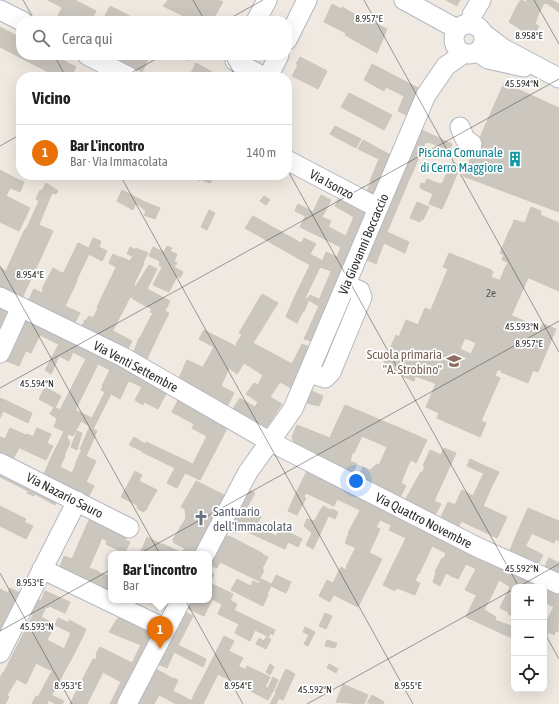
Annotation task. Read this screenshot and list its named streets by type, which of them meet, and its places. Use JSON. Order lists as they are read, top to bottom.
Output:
{
  "streets": {
    "street": [
      "Via Isonzo",
      "Via Giovanni Boccaccio",
      "Via Venti Settembre",
      "Via Nazario Sauro",
      "Via Quattro Novembre"
    ]
  },
  "crossings": [
    ["Via Isonzo", "Via Giovanni Boccaccio"],
    ["Via Giovanni Boccaccio", "Via Venti Settembre"],
    ["Via Giovanni Boccaccio", "Via Quattro Novembre"],
    ["Via Venti Settembre", "Via Quattro Novembre"]
  ],
  "places": {
    "building": ["Piscina Comunale di Cerro Maggiore"],
    "school or university": ["Scuola primaria \"A. Strobino\""],
    "church": ["Santuario dell'Immacolata"]
  },
  "house_numbers": ["2e"],
  "page": {
    "search": "Cerca qui",
    "heading": "Vicino",
    "list": [
      {
        "mark": "1",
        "name": "Bar L'incontro",
        "note": "Bar · Via Immacolata",
        "value": "140 m"
      }
    ],
    "popup": ["Bar L'incontro", "Bar"],
    "map_buttons": ["+", "−"],
    "pins": "1"
  },
  "coordinates": [
    "8.957°E",
    "8.958°E",
    "45.594°N",
    "8.954°E",
    "45.593°N",
    "45.592°N",
    "8.953°E",
    "8.955°E"
  ]
}
